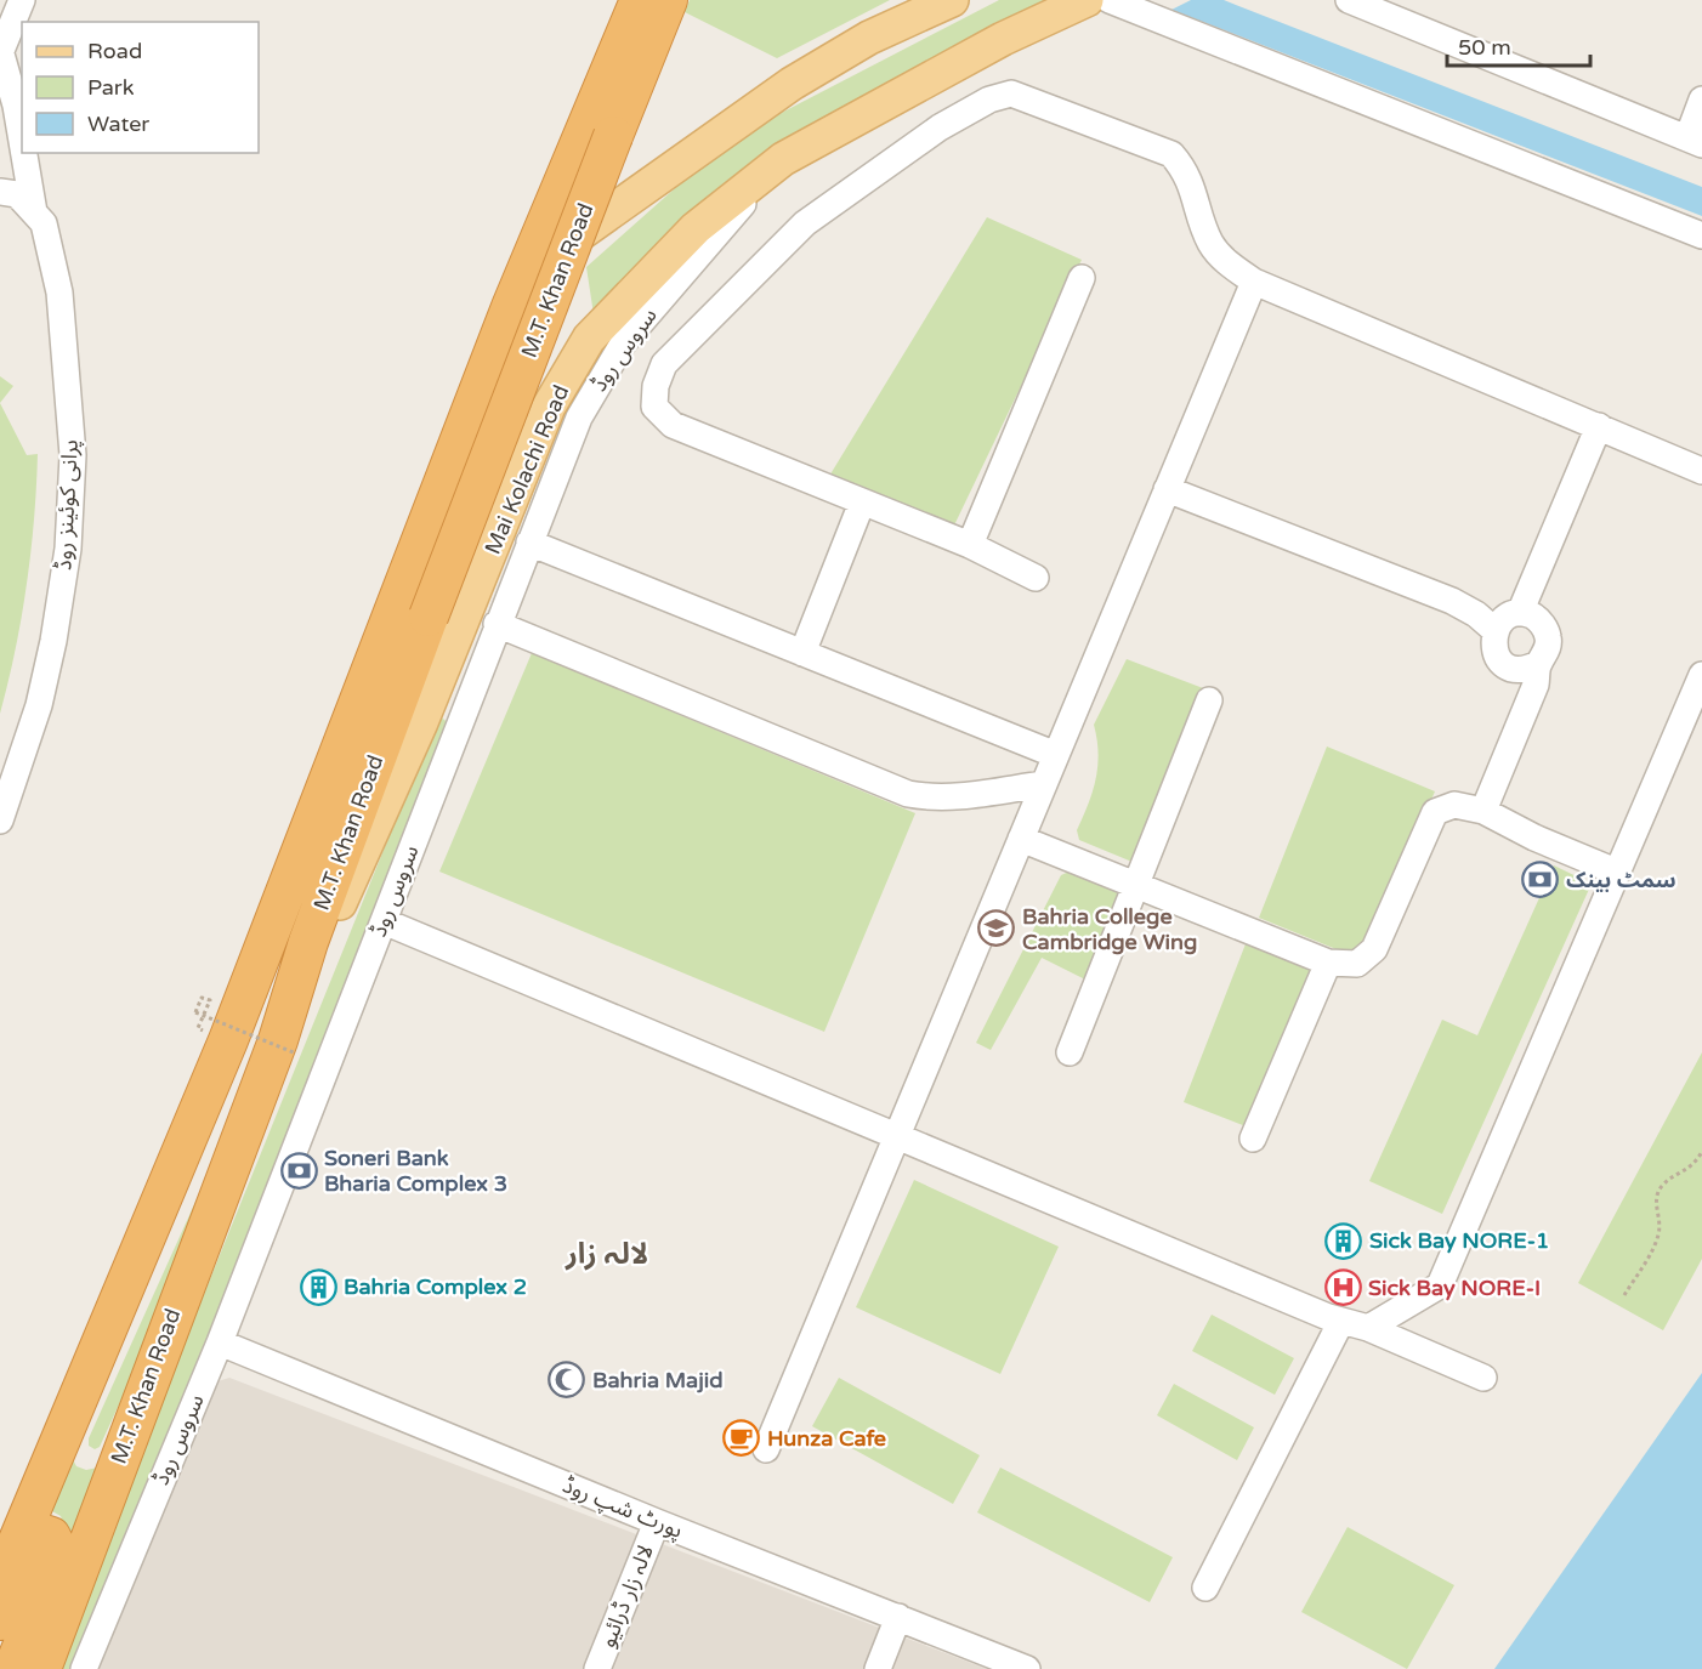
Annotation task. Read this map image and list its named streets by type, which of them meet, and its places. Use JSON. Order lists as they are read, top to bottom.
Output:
{
  "streets": {
    "highway": ["M.T. Khan Road"],
    "main road": ["Mai Kolachi Road"],
    "street": [
      "سروس روڈ",
      "پرانی کوئینز روڈ",
      "پورٹ شپ روڈ",
      "لالہ زار ڈرائیو"
    ]
  },
  "crossings": [
    ["M.T. Khan Road", "Mai Kolachi Road"],
    ["سروس روڈ", "Mai Kolachi Road"],
    ["سروس روڈ", "پورٹ شپ روڈ"],
    ["پورٹ شپ روڈ", "لالہ زار ڈرائیو"]
  ],
  "districts": ["لالہ زار"],
  "places": {
    "bank": ["سمٹ بینک", "Soneri Bank Bharia Complex 3"],
    "school or university": ["Bahria College Cambridge Wing"],
    "building": ["Sick Bay NORE-1", "Bahria Complex 2"],
    "hospital": ["Sick Bay NORE-I"],
    "mosque": ["Bahria Majid"],
    "cafe": ["Hunza Cafe"]
  },
  "legend": ["Road", "Park", "Water"],
  "scale_bar": "50 m"
}
